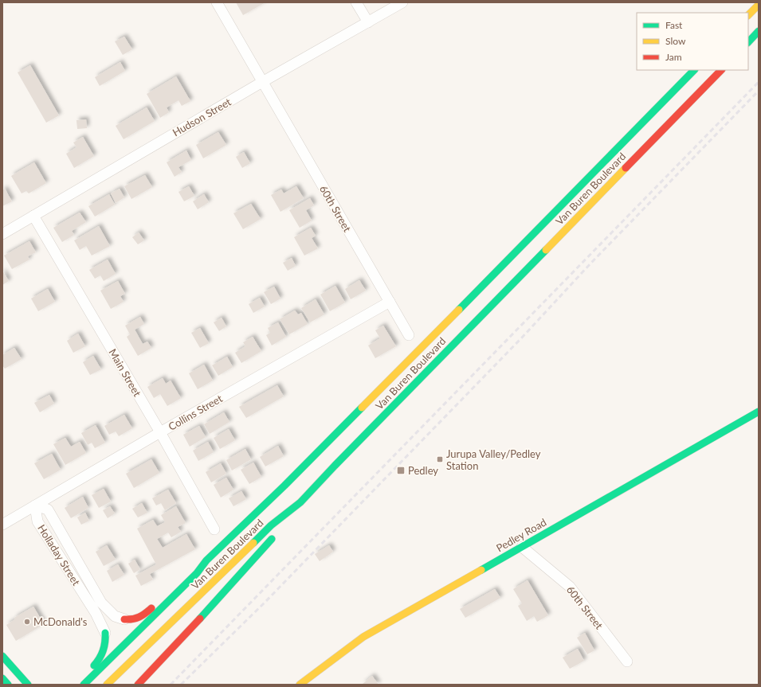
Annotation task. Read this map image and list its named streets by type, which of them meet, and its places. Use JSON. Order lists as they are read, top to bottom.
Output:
{
  "streets": {
    "main road": ["Van Buren Boulevard", "Pedley Road"],
    "street": [
      "Hudson Street",
      "60th Street",
      "Main Street",
      "Collins Street",
      "Holladay Street"
    ]
  },
  "crossings": [
    ["Hudson Street", "60th Street"],
    ["Hudson Street", "Main Street"],
    ["60th Street", "Collins Street"],
    ["60th Street", "Pedley Road"],
    ["Main Street", "Collins Street"],
    ["Collins Street", "Holladay Street"]
  ],
  "places": {
    "transit": ["Jurupa Valley/Pedley Station", "Pedley"],
    "other": ["McDonald's"]
  },
  "legend": ["Fast", "Slow", "Jam"]
}
